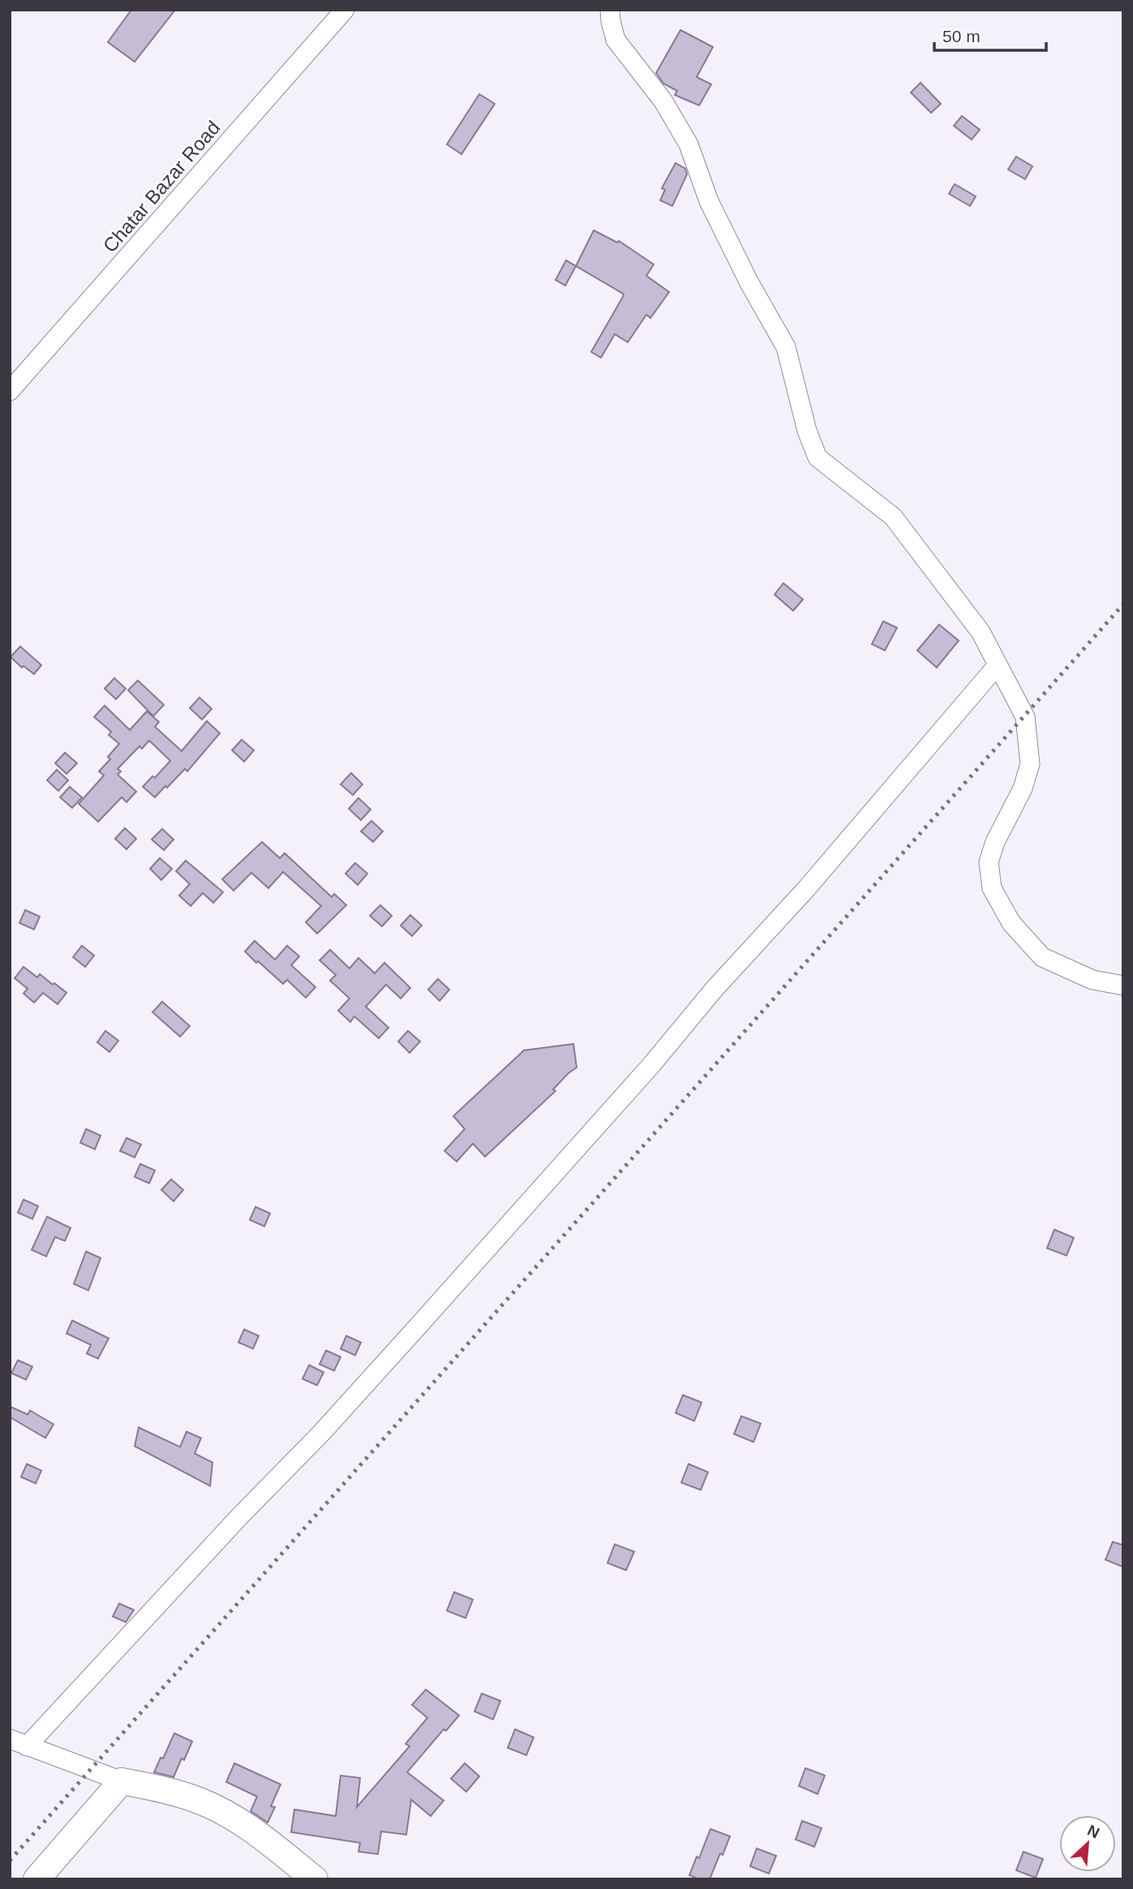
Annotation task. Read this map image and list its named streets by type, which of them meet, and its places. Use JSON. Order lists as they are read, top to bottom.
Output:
{
  "streets": {
    "street": ["Chatar Bazar Road"]
  },
  "scale_bar": "50 m",
  "north": "top right"
}
